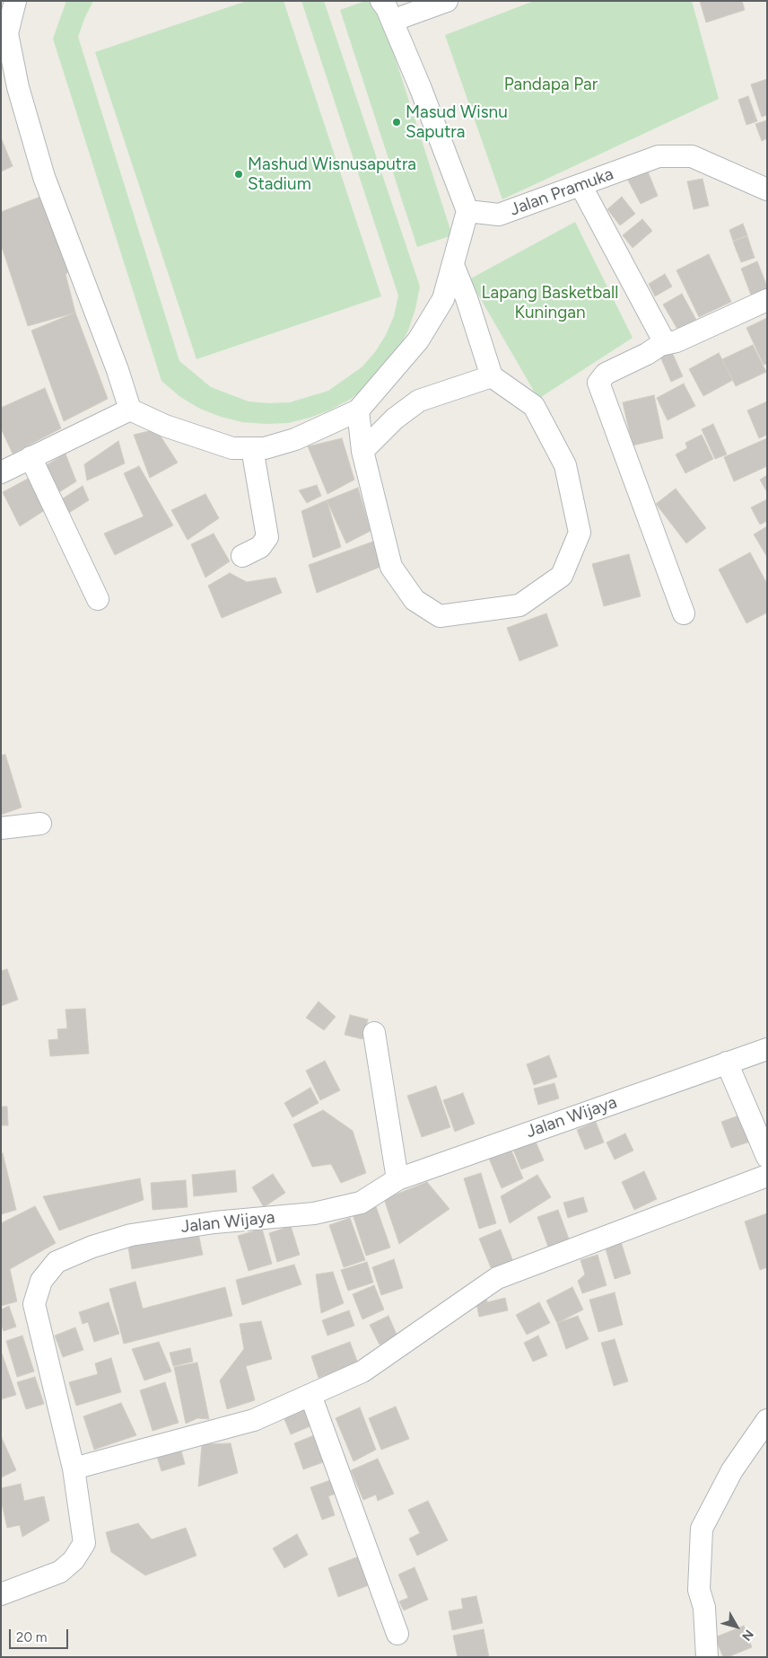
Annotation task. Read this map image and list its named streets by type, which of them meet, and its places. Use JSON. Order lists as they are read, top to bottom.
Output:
{
  "streets": {
    "street": ["Jalan Pramuka", "Jalan Wijaya"]
  },
  "parks": ["Pandapa Par", "Lapang Basketball Kuningan"],
  "places": ["Masud Wisnu Saputra", "Mashud Wisnusaputra Stadium"],
  "scale_bar": "20 m",
  "north": "bottom right"
}
